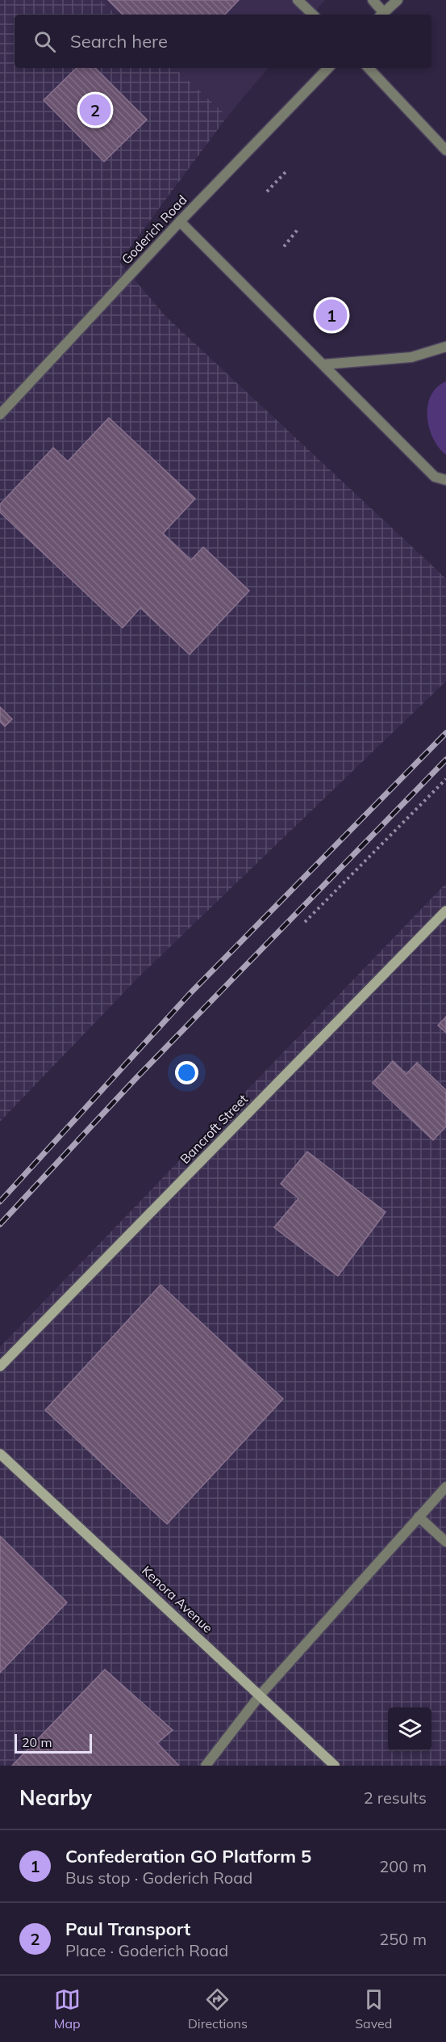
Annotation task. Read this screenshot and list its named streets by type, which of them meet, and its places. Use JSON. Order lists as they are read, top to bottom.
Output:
{
  "streets": {
    "street": ["Goderich Road", "Bancroft Street", "Kenora Avenue"]
  },
  "scale_bar": "20 m",
  "page": {
    "search": "Search here",
    "pins": ["2", "1"],
    "scale": "20 m",
    "heading": ["Nearby", "2 results"],
    "list": [
      {
        "mark": "1",
        "name": "Confederation GO Platform 5",
        "note": "Bus stop · Goderich Road",
        "value": "200 m"
      },
      {
        "mark": "2",
        "name": "Paul Transport",
        "note": "Place · Goderich Road",
        "value": "250 m"
      }
    ],
    "nav": ["Map", "Directions", "Saved"]
  }
}
